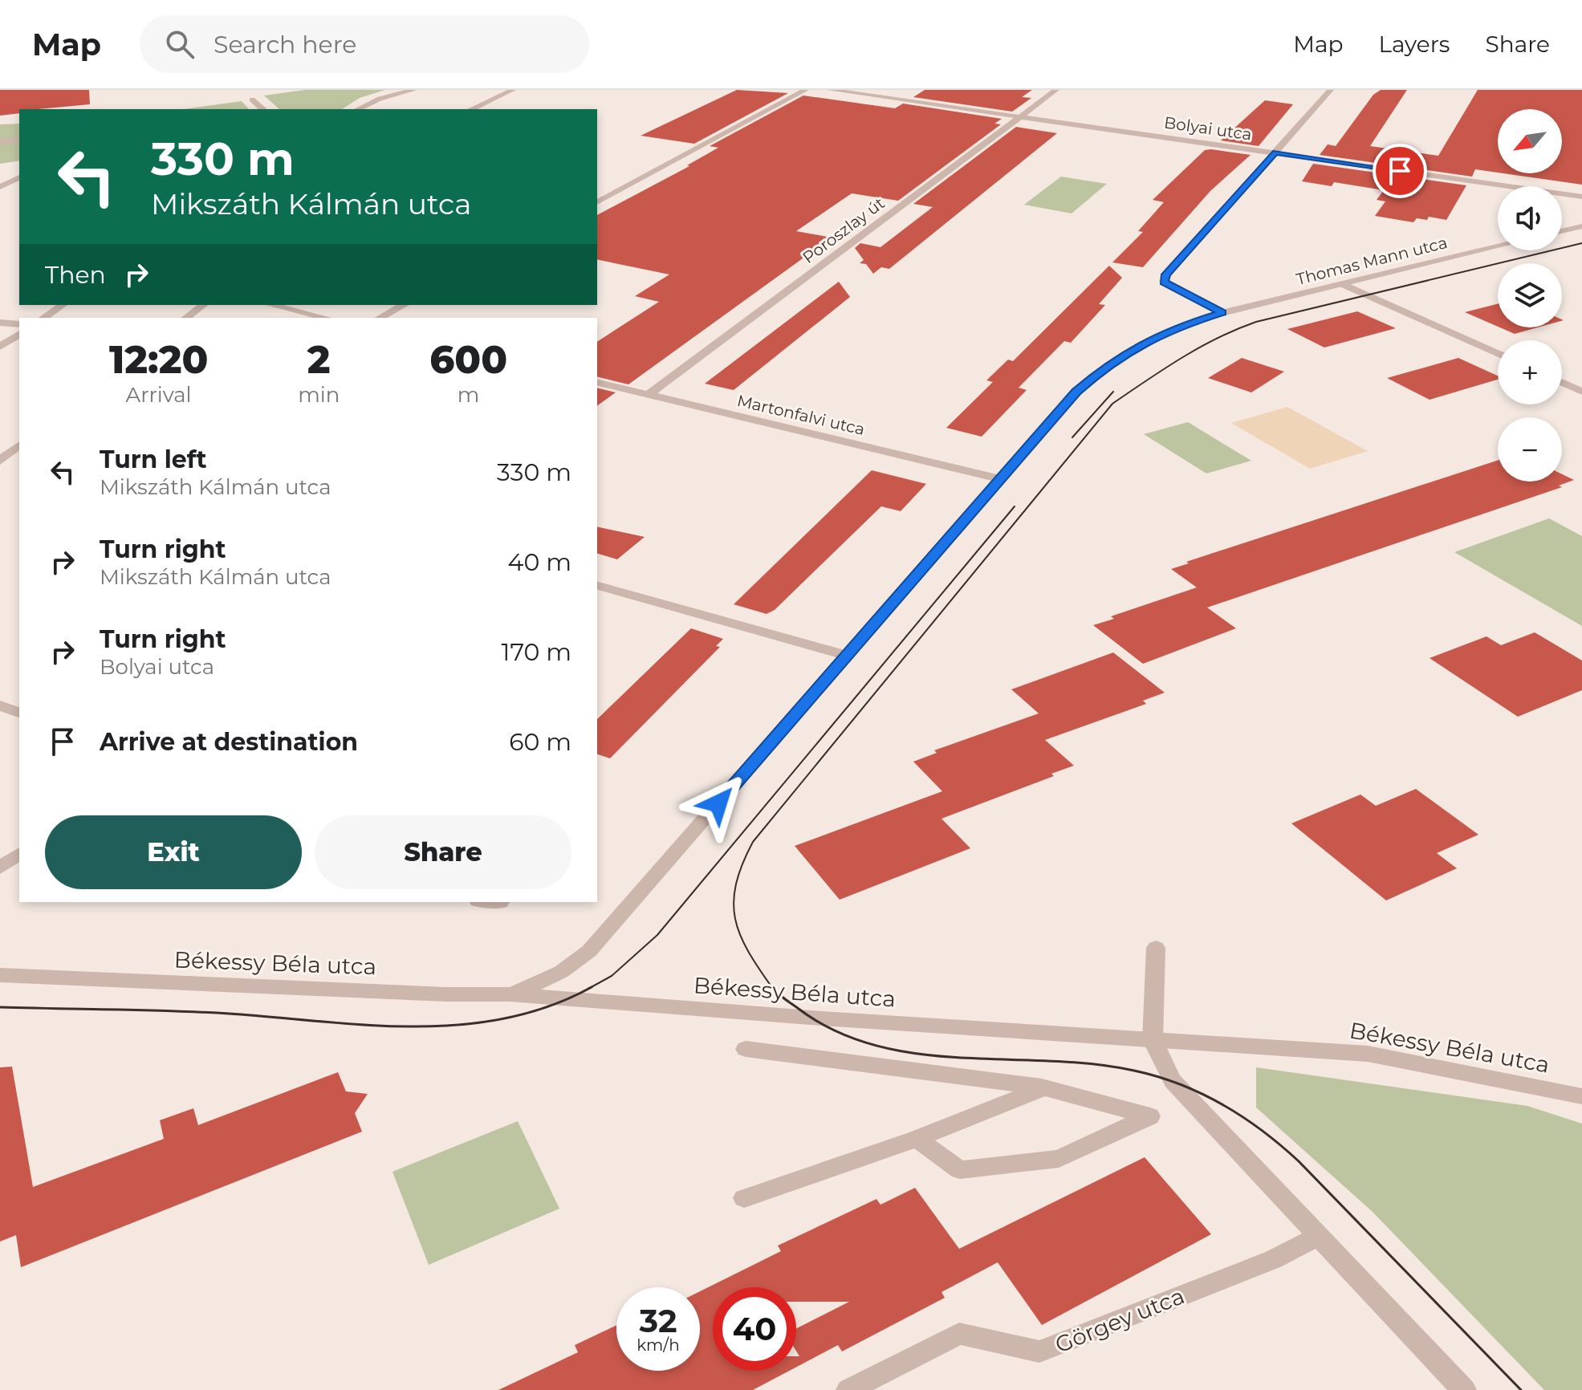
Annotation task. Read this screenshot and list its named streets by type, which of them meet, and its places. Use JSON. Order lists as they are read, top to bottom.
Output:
{
  "streets": {
    "street": [
      "Bolyai utca",
      "Poroszlay út",
      "Thomas Mann utca",
      "Martonfalvi utca",
      "Békessy Béla utca",
      "Görgey utca"
    ]
  },
  "crossings": [
    ["Bolyai utca", "Poroszlay út"],
    ["Poroszlay út", "Martonfalvi utca"],
    ["Thomas Mann utca", "Martonfalvi utca"],
    ["Thomas Mann utca", "Békessy Béla utca"]
  ],
  "north": "bottom left",
  "page": {
    "header": "Map",
    "search": "Search here",
    "nav": ["Map", "Layers", "Share"],
    "map_buttons": ["+", "−"],
    "turn": ["330 m", "Mikszáth Kálmán utca"],
    "then": "Then",
    "eta": [
      "12:20",
      "Arrival",
      "2",
      "min",
      "600",
      "m"
    ],
    "list": [
      {
        "name": "Turn left",
        "note": "Mikszáth Kálmán utca",
        "value": "330 m"
      },
      {
        "name": "Turn right",
        "note": "Mikszáth Kálmán utca",
        "value": "40 m"
      },
      {
        "name": "Turn right",
        "note": "Bolyai utca",
        "value": "170 m"
      },
      {
        "name": "Arrive at destination",
        "value": "60 m"
      }
    ],
    "buttons": ["Exit", "Share"],
    "speed": "32 km/h",
    "limit": "40"
  }
}
